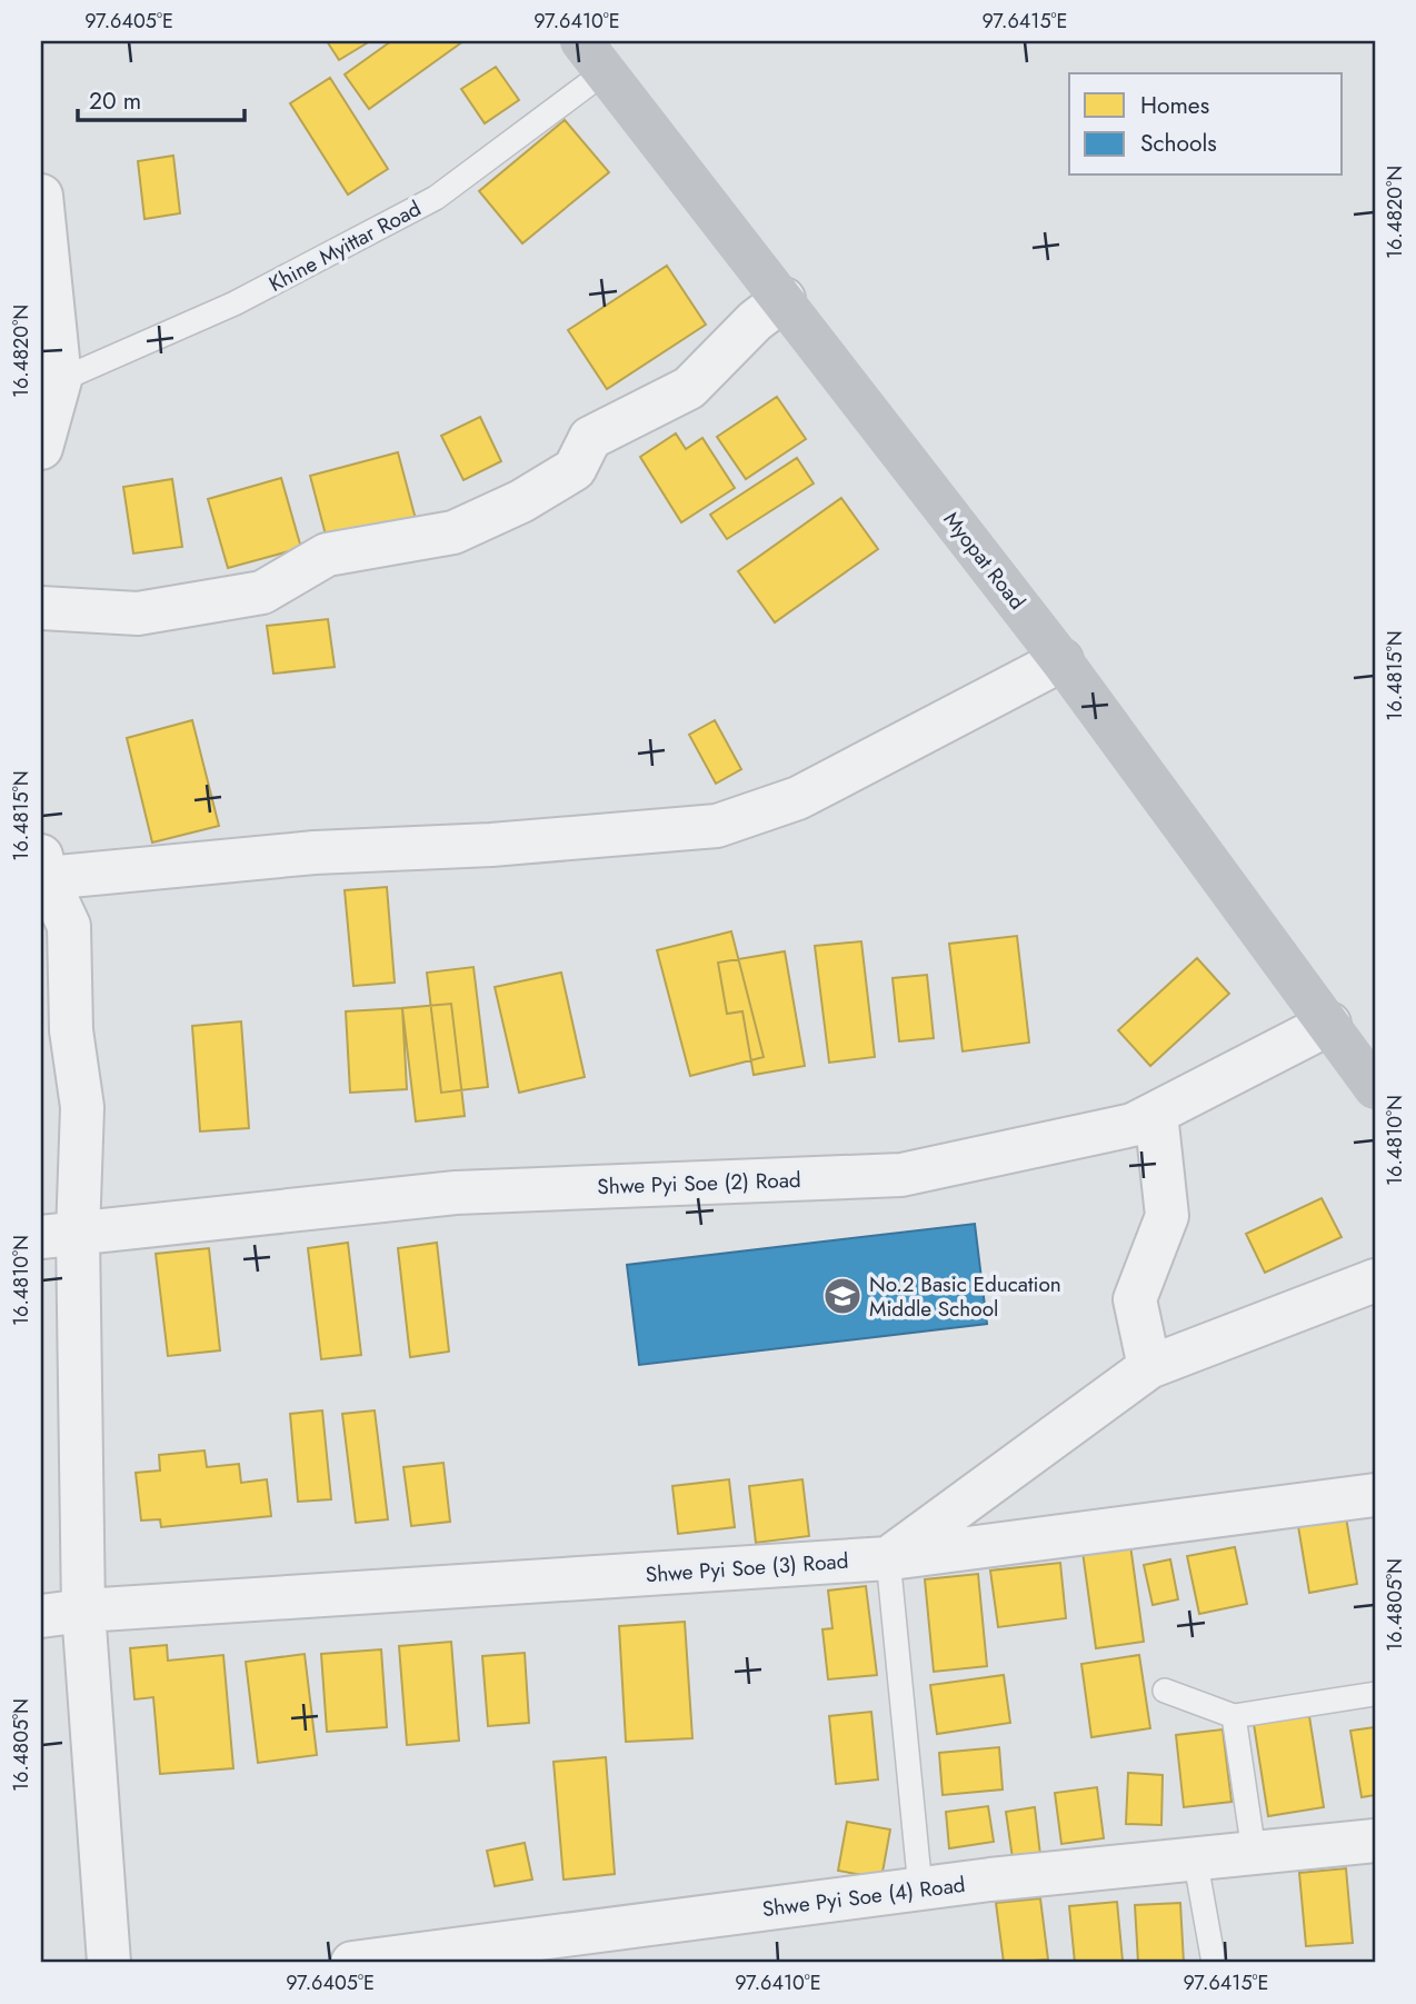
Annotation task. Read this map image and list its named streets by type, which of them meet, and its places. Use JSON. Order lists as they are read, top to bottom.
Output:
{
  "streets": {
    "main road": ["Myopat Road"],
    "street": ["Shwe Pyi Soe (2) Road", "Shwe Pyi Soe (3) Road", "Shwe Pyi Soe (4) Road"],
    "lane": ["Khine Myittar Road"]
  },
  "crossings": [
    ["Khine Myittar Road", "Myopat Road"],
    ["Myopat Road", "Shwe Pyi Soe (2) Road"]
  ],
  "places": {
    "school or university": ["No.2 Basic Education Middle School"]
  },
  "legend": ["Homes", "Schools"],
  "scale_bar": "20 m",
  "coordinates": [
    "97.6405°E",
    "97.6410°E",
    "97.6415°E",
    "16.4820°N",
    "16.4815°N",
    "16.4810°N",
    "16.4805°N"
  ]
}
